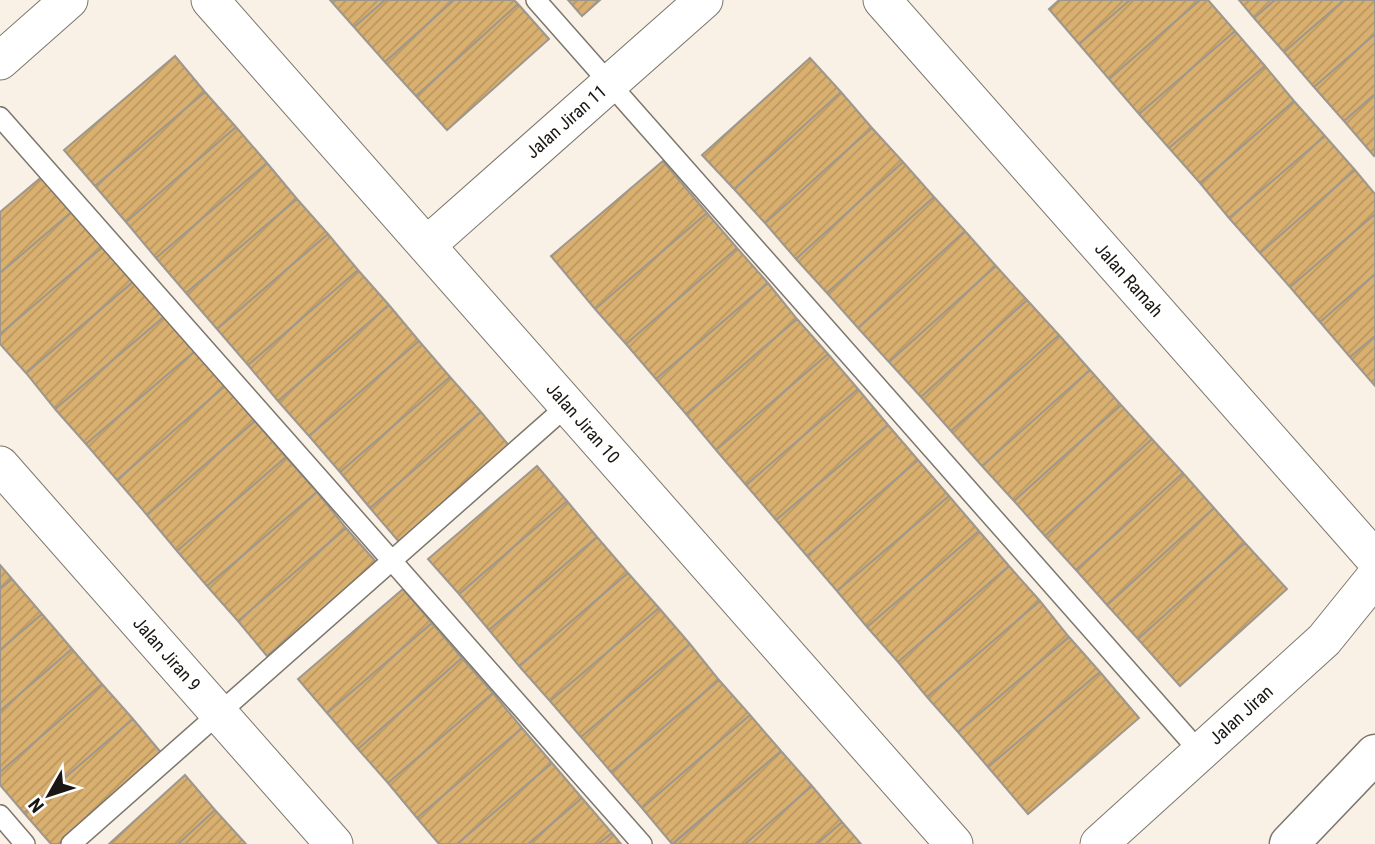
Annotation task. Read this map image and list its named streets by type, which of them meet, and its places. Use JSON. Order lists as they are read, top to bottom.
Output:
{
  "streets": {
    "street": [
      "Jalan Jiran 11",
      "Jalan Ramah",
      "Jalan Jiran 10",
      "Jalan Jiran 9",
      "Jalan Jiran"
    ]
  },
  "crossings": [
    ["Jalan Jiran 11", "Jalan Jiran 10"]
  ],
  "north": "bottom left"
}
